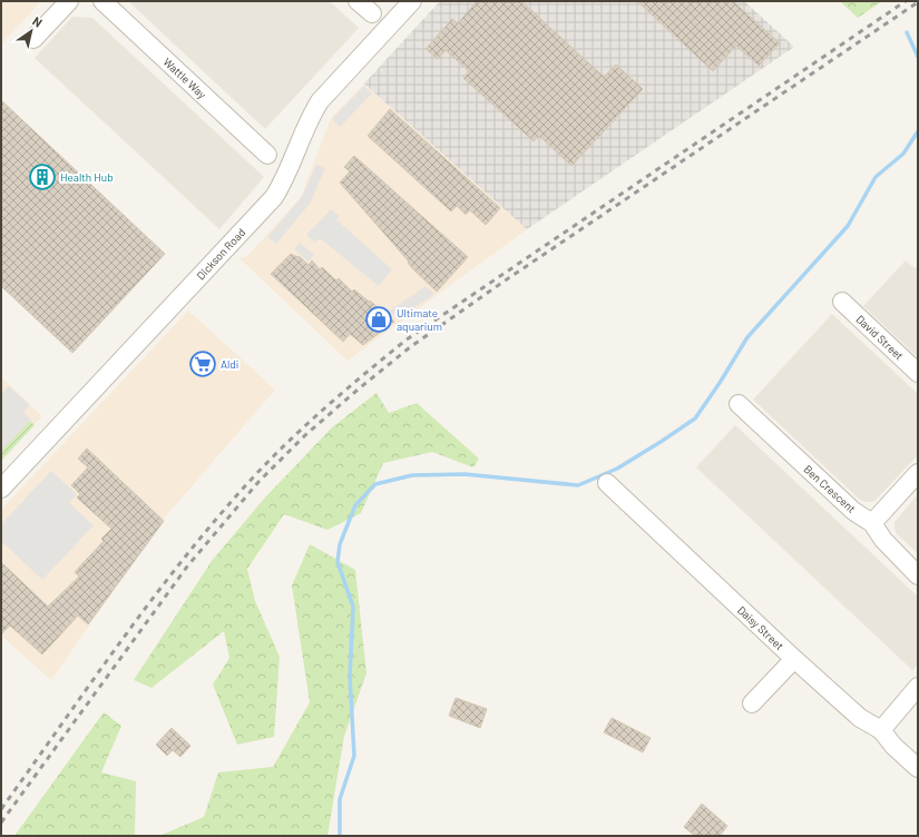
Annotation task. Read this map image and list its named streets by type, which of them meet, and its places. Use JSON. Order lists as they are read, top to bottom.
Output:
{
  "streets": {
    "street": [
      "Wattle Way",
      "Dickson Road",
      "David Street",
      "Ben Crescent",
      "Daisy Street"
    ]
  },
  "places": {
    "building": ["Health Hub"],
    "shop": ["Ultimate aquarium"],
    "supermarket": ["Aldi"]
  },
  "north": "top right"
}
